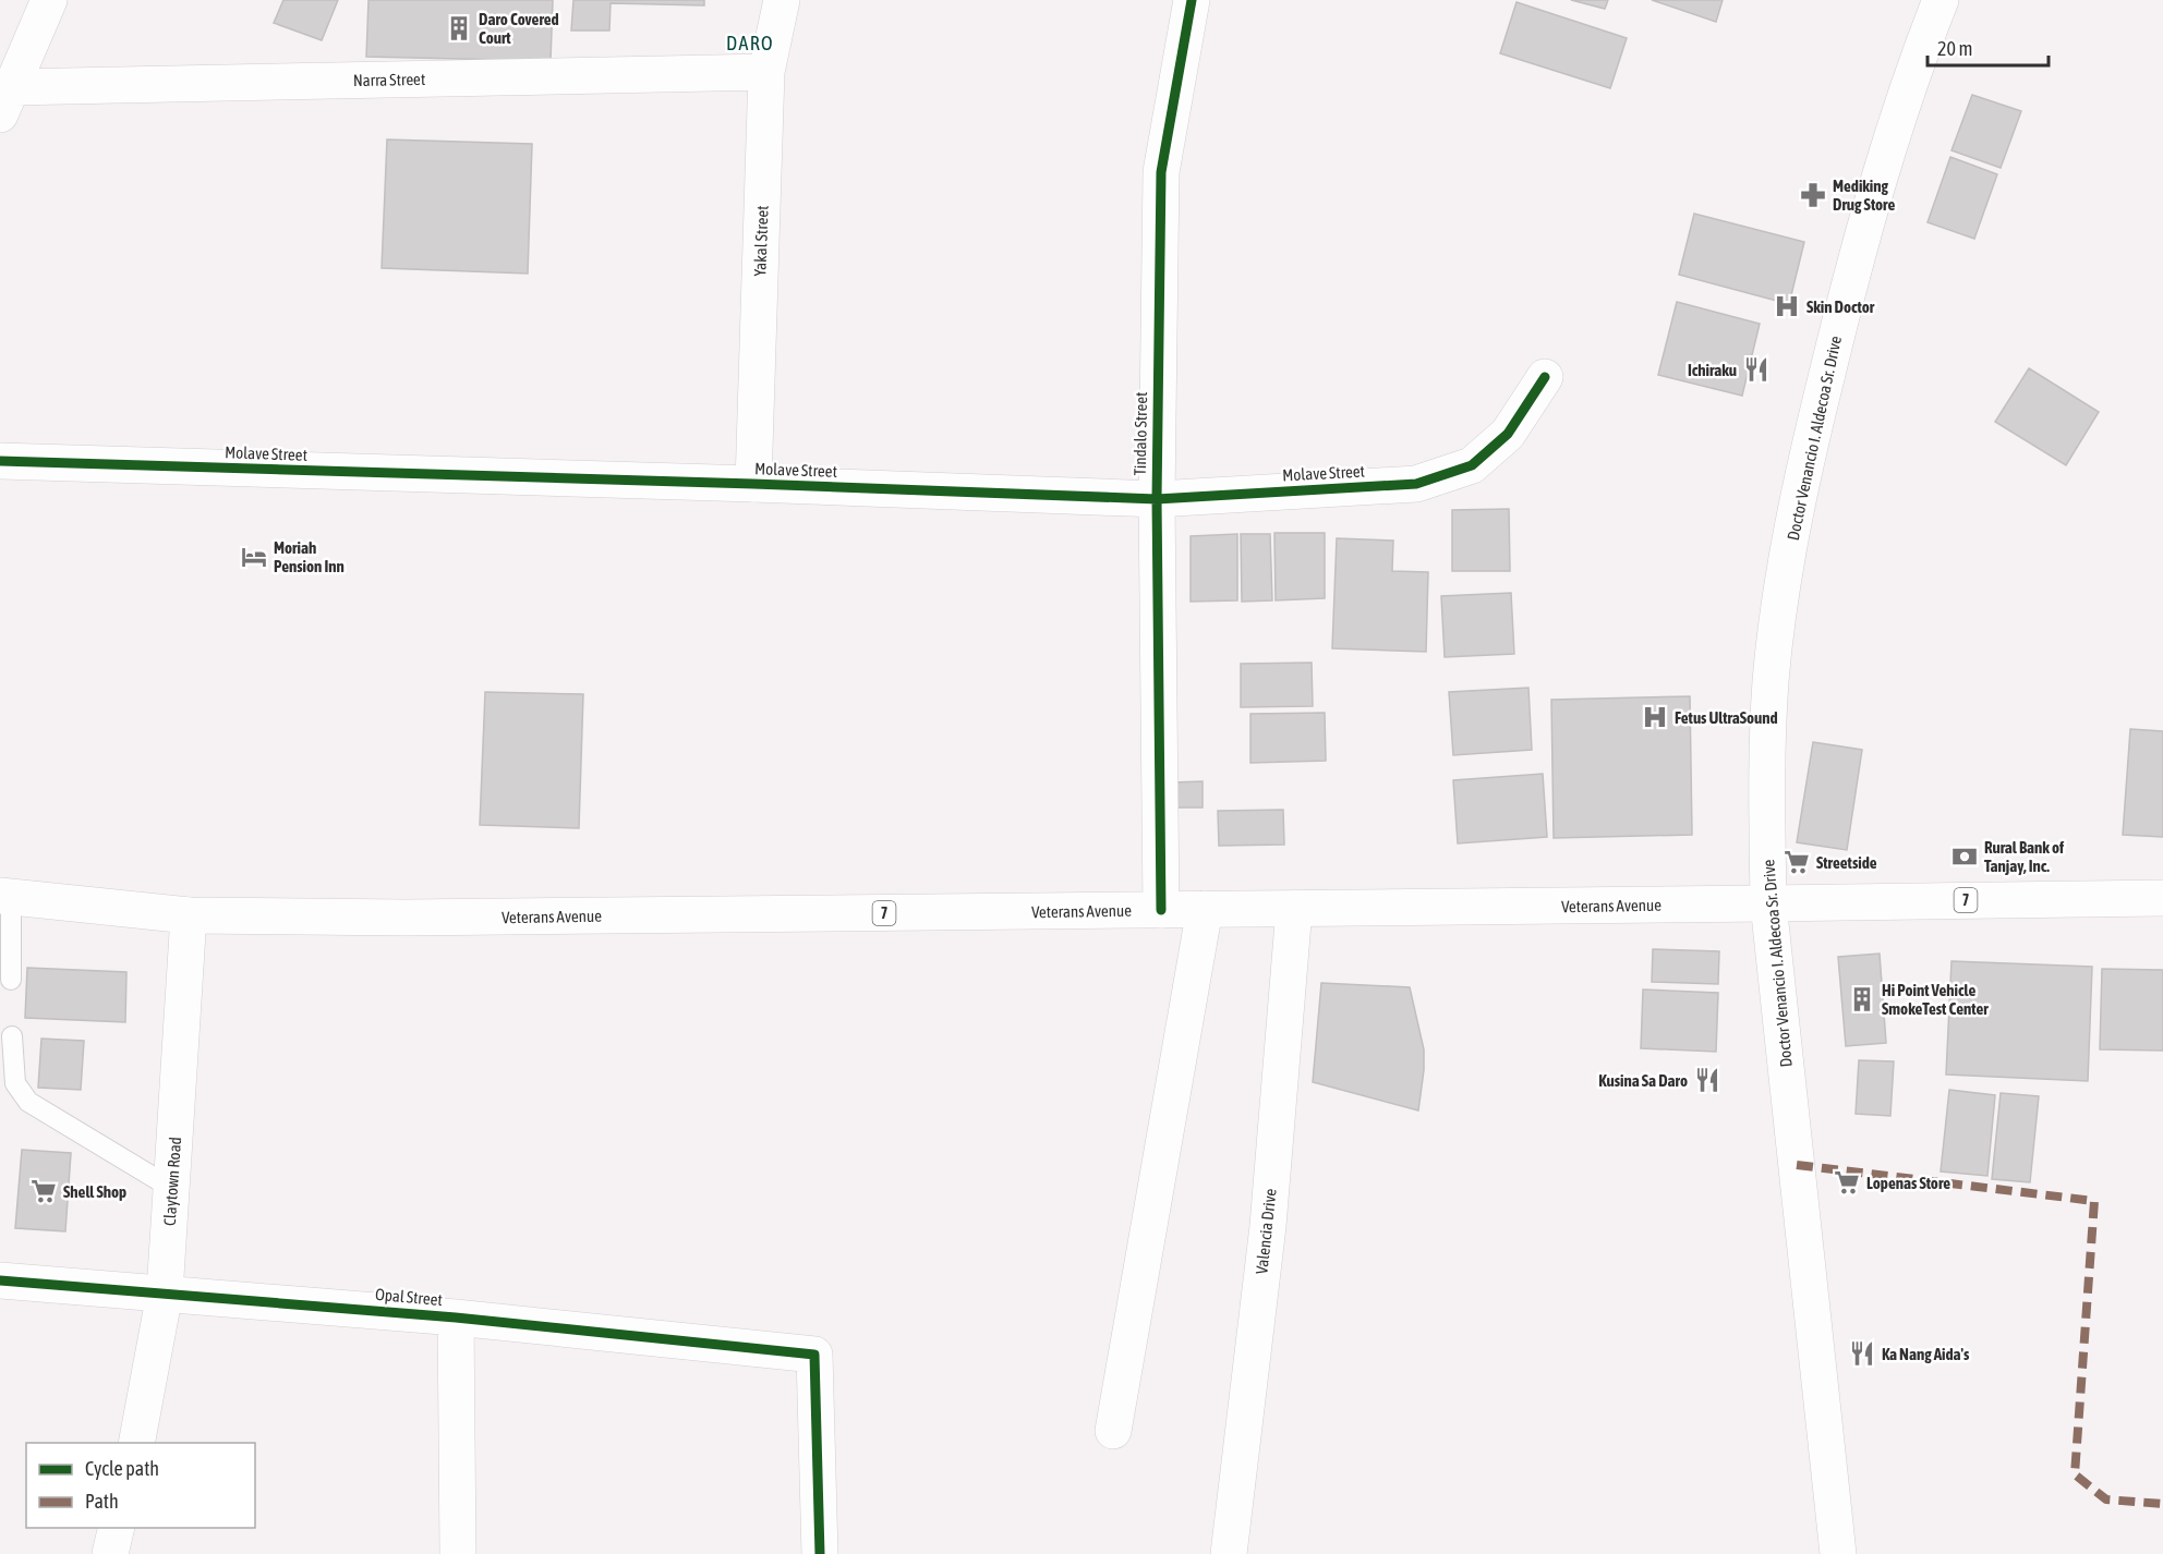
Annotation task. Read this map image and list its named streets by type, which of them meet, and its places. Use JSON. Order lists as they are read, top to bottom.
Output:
{
  "streets": {
    "main road": [
      "Narra Street",
      "Yakal Street",
      "Tindalo Street",
      "Doctor Venancio I. Aldecoa Sr. Drive",
      "Molave Street",
      "7",
      "Veterans Avenue",
      "Claytown Road",
      "Valencia Drive",
      "Opal Street"
    ]
  },
  "crossings": [
    ["Narra Street", "Yakal Street"],
    ["Yakal Street", "Molave Street"],
    ["Tindalo Street", "Molave Street"],
    ["Tindalo Street", "Veterans Avenue"],
    ["Doctor Venancio I. Aldecoa Sr. Drive", "Veterans Avenue"],
    ["Veterans Avenue", "Claytown Road"],
    ["Veterans Avenue", "Valencia Drive"],
    ["Claytown Road", "Opal Street"]
  ],
  "districts": ["DARO"],
  "places": {
    "building": ["Daro Covered Court", "Hi Point Vehicle SmokeTest Center"],
    "pharmacy": ["Mediking Drug Store"],
    "hospital": ["Skin Doctor", "Fetus UltraSound"],
    "restaurant": ["Ichiraku", "Kusina Sa Daro", "Ka Nang Aida's"],
    "hotel": ["Moriah Pension Inn"],
    "bank": ["Rural Bank of Tanjay, Inc."],
    "supermarket": ["Streetside", "Lopenas Store", "Shell Shop"]
  },
  "legend": ["Cycle path", "Path"],
  "scale_bar": "20 m"
}
